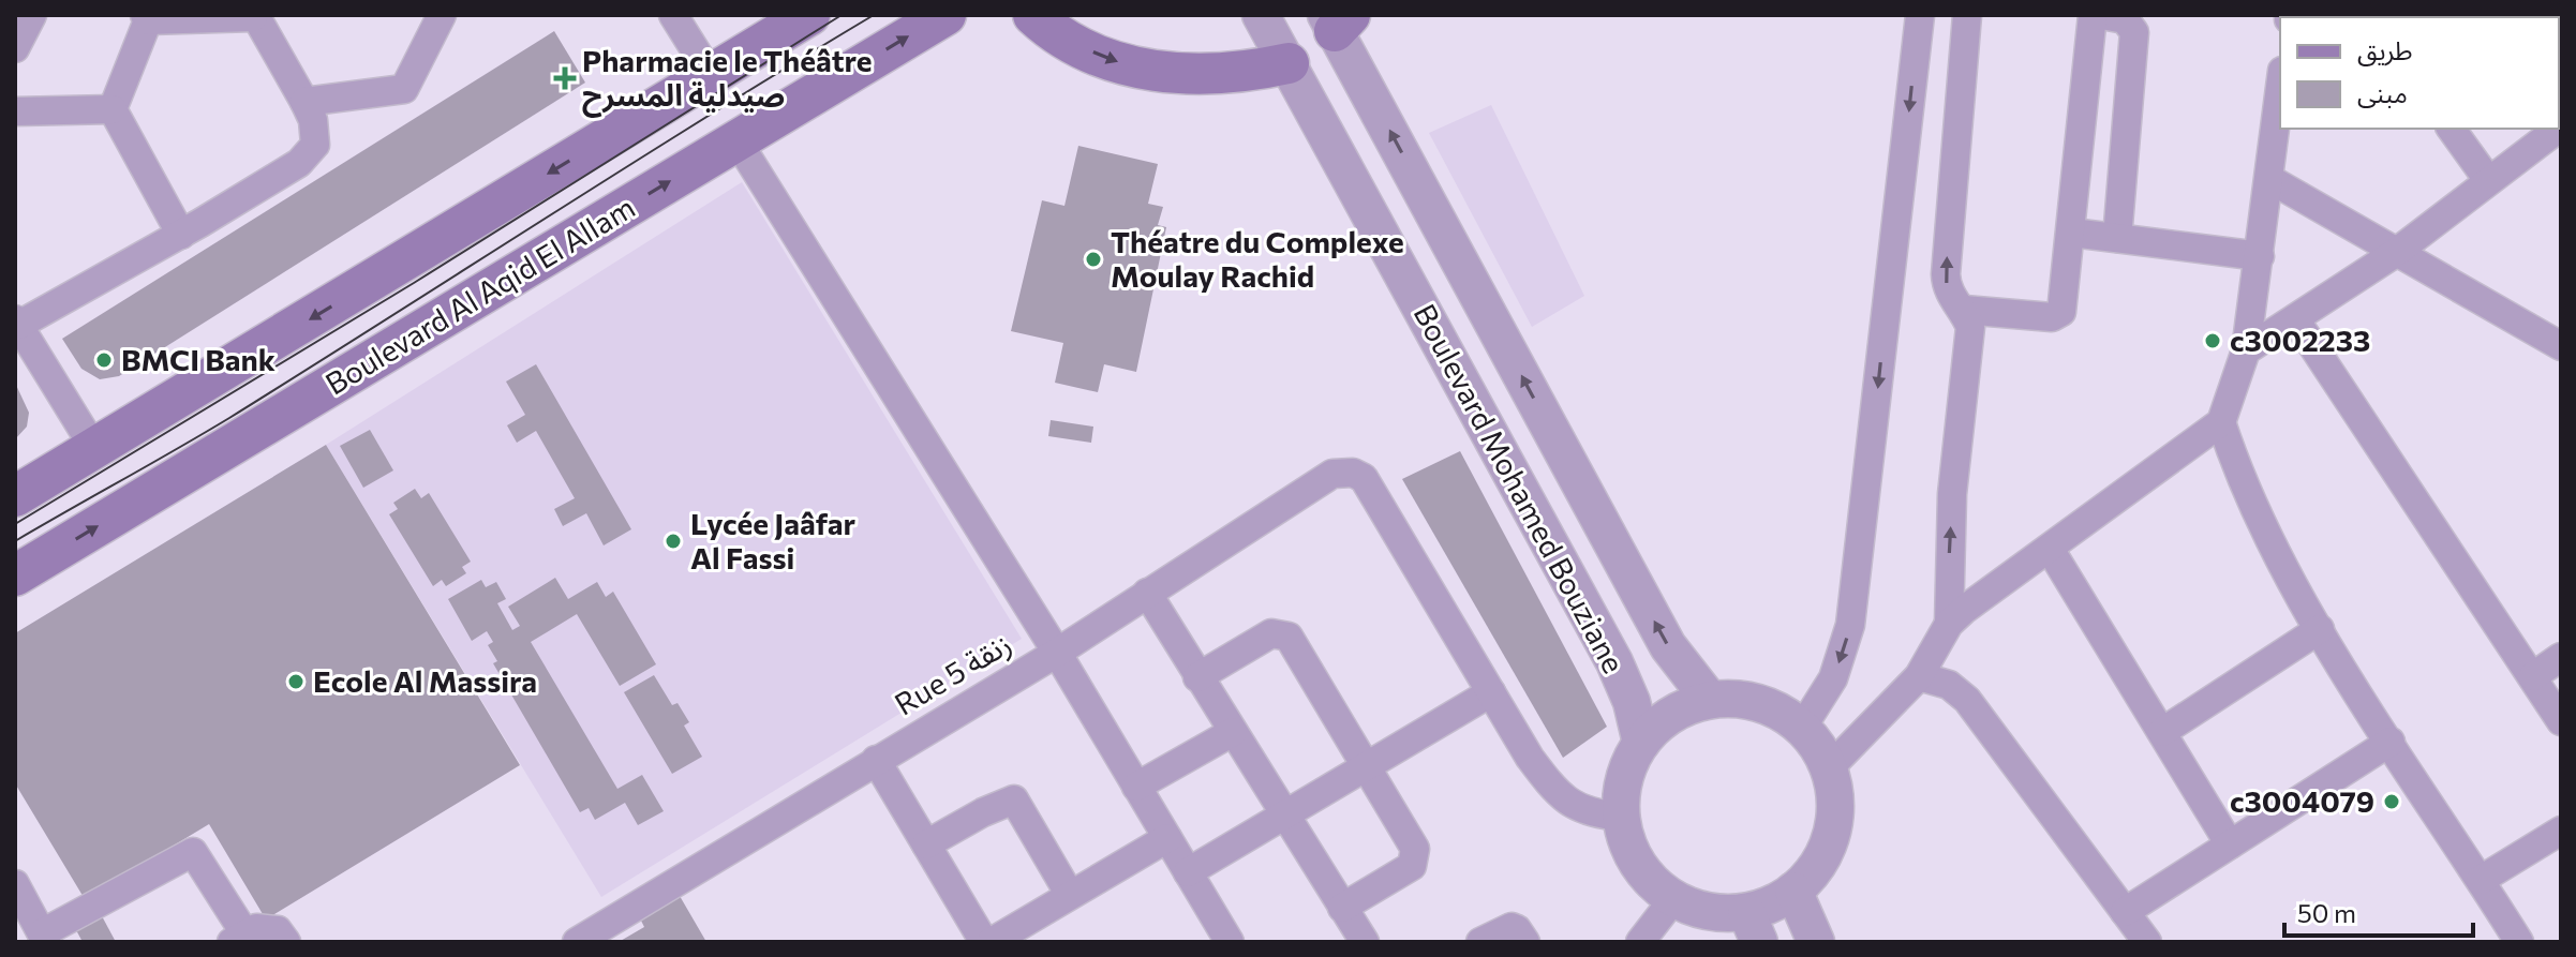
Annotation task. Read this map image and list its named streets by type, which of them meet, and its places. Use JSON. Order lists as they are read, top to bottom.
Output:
{
  "streets": {
    "main road": ["Boulevard Al Aqid El Allam"],
    "street": ["Boulevard Mohamed Bouziane", "Rue 5 زنقة"]
  },
  "places": {
    "health": ["Pharmacie le Théâtre صيدلية المسرح"],
    "other": [
      "Théatre du Complexe Moulay Rachid",
      "c3002233",
      "BMCI Bank",
      "Lycée Jaâfar Al Fassi",
      "Ecole Al Massira",
      "c3004079"
    ]
  },
  "legend": ["طريق", "مبنى"],
  "scale_bar": "50 m"
}
